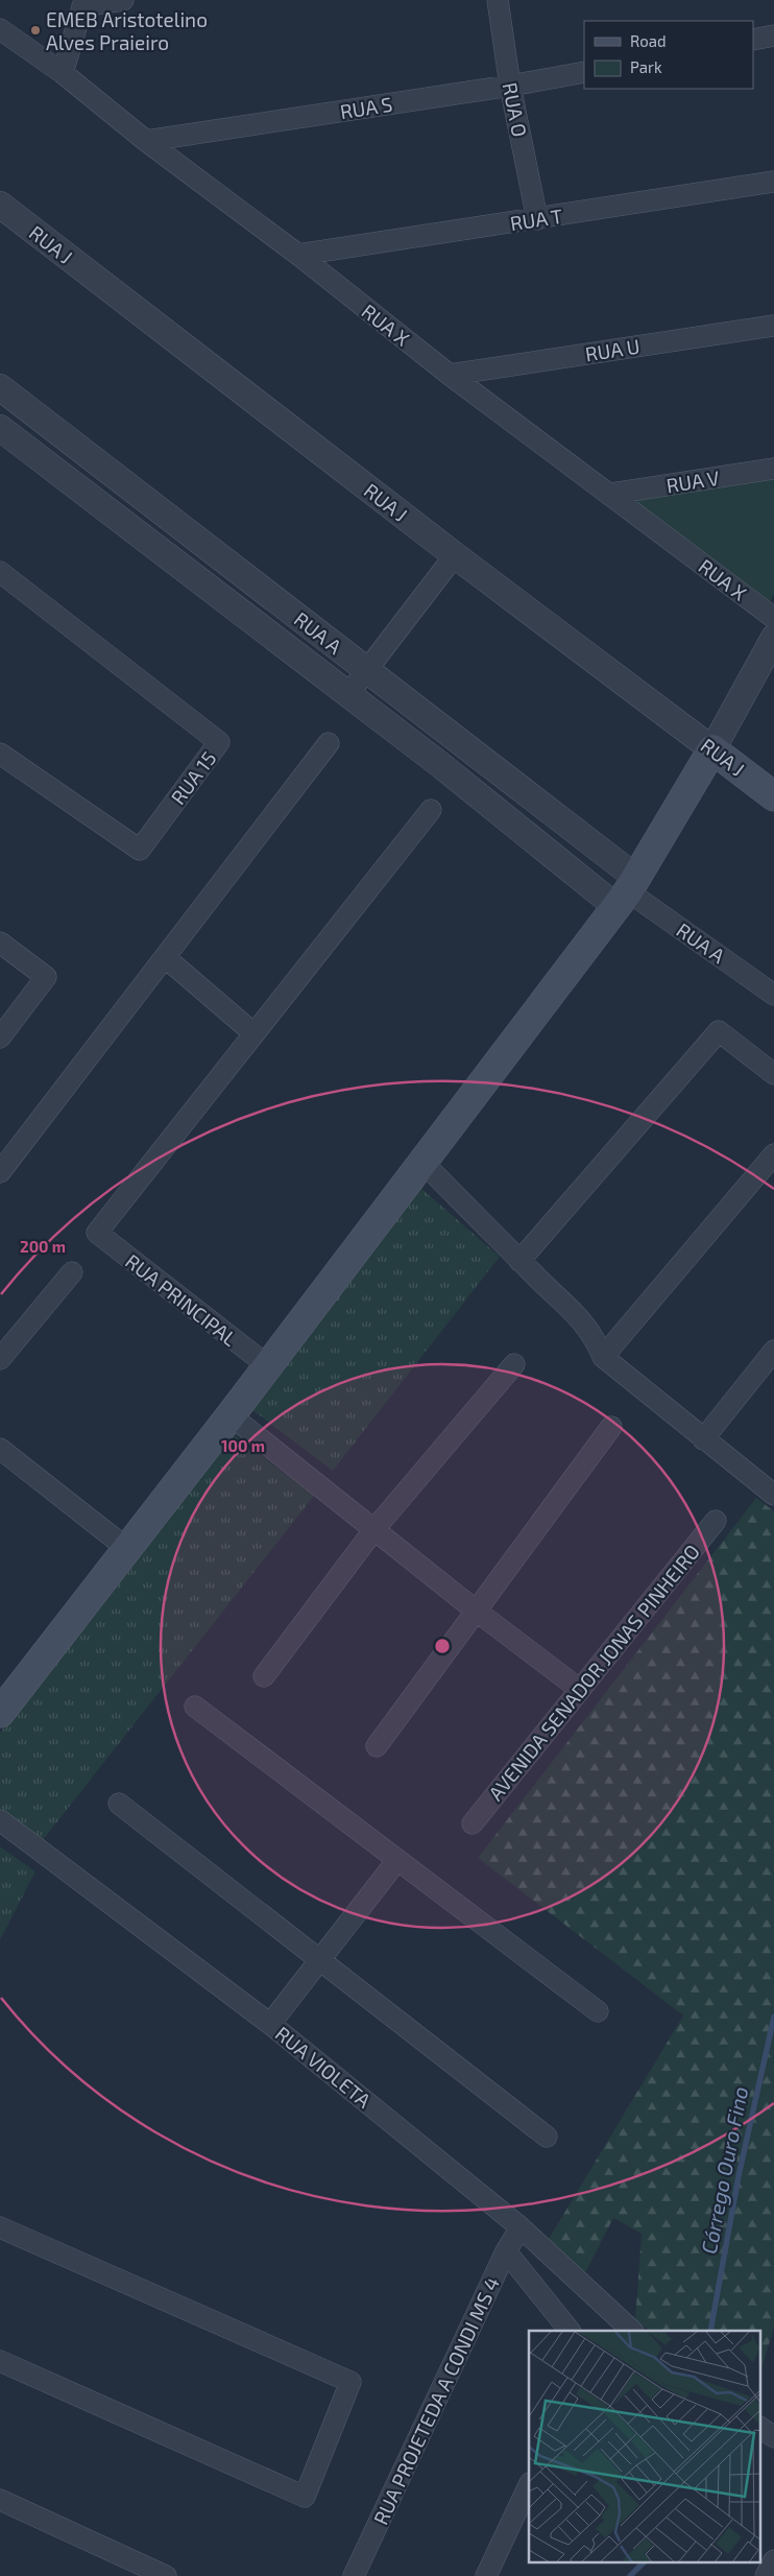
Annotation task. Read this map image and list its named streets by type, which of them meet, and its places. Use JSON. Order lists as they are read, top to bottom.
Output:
{
  "streets": {
    "main road": ["RUA J"],
    "street": [
      "RUA S",
      "RUA O",
      "RUA T",
      "RUA X",
      "RUA U",
      "RUA V",
      "RUA A",
      "RUA 15",
      "RUA PRINCIPAL",
      "AVENIDA SENADOR JONAS PINHEIRO",
      "RUA VIOLETA",
      "RUA PROJETEDA A CONDI MS 4"
    ]
  },
  "crossings": [
    ["RUA S", "RUA O"],
    ["RUA S", "RUA X"],
    ["RUA O", "RUA T"],
    ["RUA T", "RUA X"],
    ["RUA X", "RUA U"],
    ["RUA X", "RUA V"],
    ["RUA VIOLETA", "RUA PROJETEDA A CONDI MS 4"]
  ],
  "water": ["Córrego Ouro Fino"],
  "places": ["EMEB Aristotelino Alves Praieiro"],
  "legend": ["Road", "Park"],
  "rings": ["200 m", "100 m"]
}
